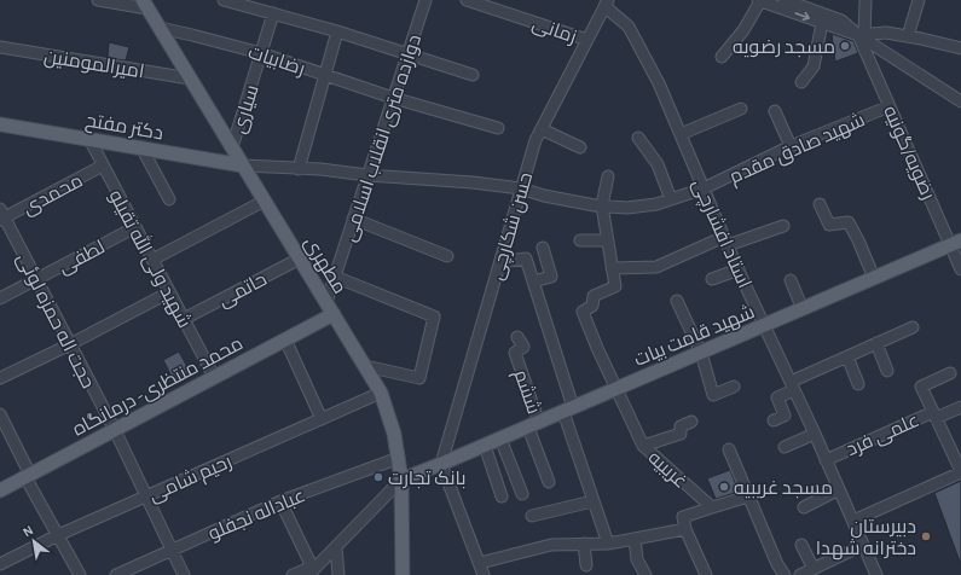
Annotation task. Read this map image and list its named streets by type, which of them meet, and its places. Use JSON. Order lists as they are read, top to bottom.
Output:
{
  "streets": {
    "main road": [
      "دکتر مفتح",
      "مطهری",
      "شهید قامت بیات",
      "محمد منتظری- درمانگاه"
    ],
    "street": [
      "زمانی",
      "رضابیات",
      "امیرالمومنین",
      "سیاری",
      "دوازده متری انقلاب اسلامی",
      "شهید صادق مقدم",
      "رضویه/گونیه",
      "محمدی",
      "حسن شکارچی",
      "استاد افشارچی",
      "لطفی",
      "شهید ولی الله تقیلو",
      "حاتمی",
      "حجت اله حمزه لوئی",
      "ششم",
      "علمی فرد",
      "غریبیه",
      "رحیم شامی",
      "عباداله نجفلو"
    ]
  },
  "crossings": [
    ["زمانی", "حسن شکارچی"],
    ["رضابیات", "سیاری"],
    ["رضابیات", "دوازده متری انقلاب اسلامی"],
    ["رضابیات", "مطهری"],
    ["امیرالمومنین", "مطهری"],
    ["سیاری", "مطهری"],
    ["دکتر مفتح", "شهید صادق مقدم"],
    ["دکتر مفتح", "شهید ولی الله تقیلو"],
    ["دکتر مفتح", "مطهری"],
    ["دوازده متری انقلاب اسلامی", "شهید صادق مقدم"],
    ["دوازده متری انقلاب اسلامی", "مطهری"],
    ["شهید صادق مقدم", "رضویه/گونیه"],
    ["شهید صادق مقدم", "حسن شکارچی"],
    ["شهید صادق مقدم", "استاد افشارچی"],
    ["شهید صادق مقدم", "مطهری"],
    ["رضویه/گونیه", "شهید قامت بیات"],
    ["محمدی", "شهید ولی الله تقیلو"],
    ["محمدی", "حجت اله حمزه لوئی"],
    ["حسن شکارچی", "استاد افشارچی"],
    ["حسن شکارچی", "شهید قامت بیات"],
    ["استاد افشارچی", "شهید قامت بیات"],
    ["استاد افشارچی", "علمی فرد"],
    ["لطفی", "شهید ولی الله تقیلو"],
    ["لطفی", "حجت اله حمزه لوئی"],
    ["شهید ولی الله تقیلو", "حاتمی"],
    ["شهید ولی الله تقیلو", "محمد منتظری- درمانگاه"],
    ["مطهری", "حاتمی"],
    ["مطهری", "شهید قامت بیات"],
    ["مطهری", "محمد منتظری- درمانگاه"],
    ["مطهری", "رحیم شامی"],
    ["مطهری", "عباداله نجفلو"],
    ["حجت اله حمزه لوئی", "محمد منتظری- درمانگاه"],
    ["حجت اله حمزه لوئی", "رحیم شامی"],
    ["حجت اله حمزه لوئی", "عباداله نجفلو"],
    ["شهید قامت بیات", "ششم"],
    ["شهید قامت بیات", "غریبیه"]
  ],
  "places": [
    "مسجد رضویه",
    "بانک تجارت",
    "مسجد غریبیه",
    "دبیرستان دخترانه شهدا"
  ],
  "north": "top left"
}
